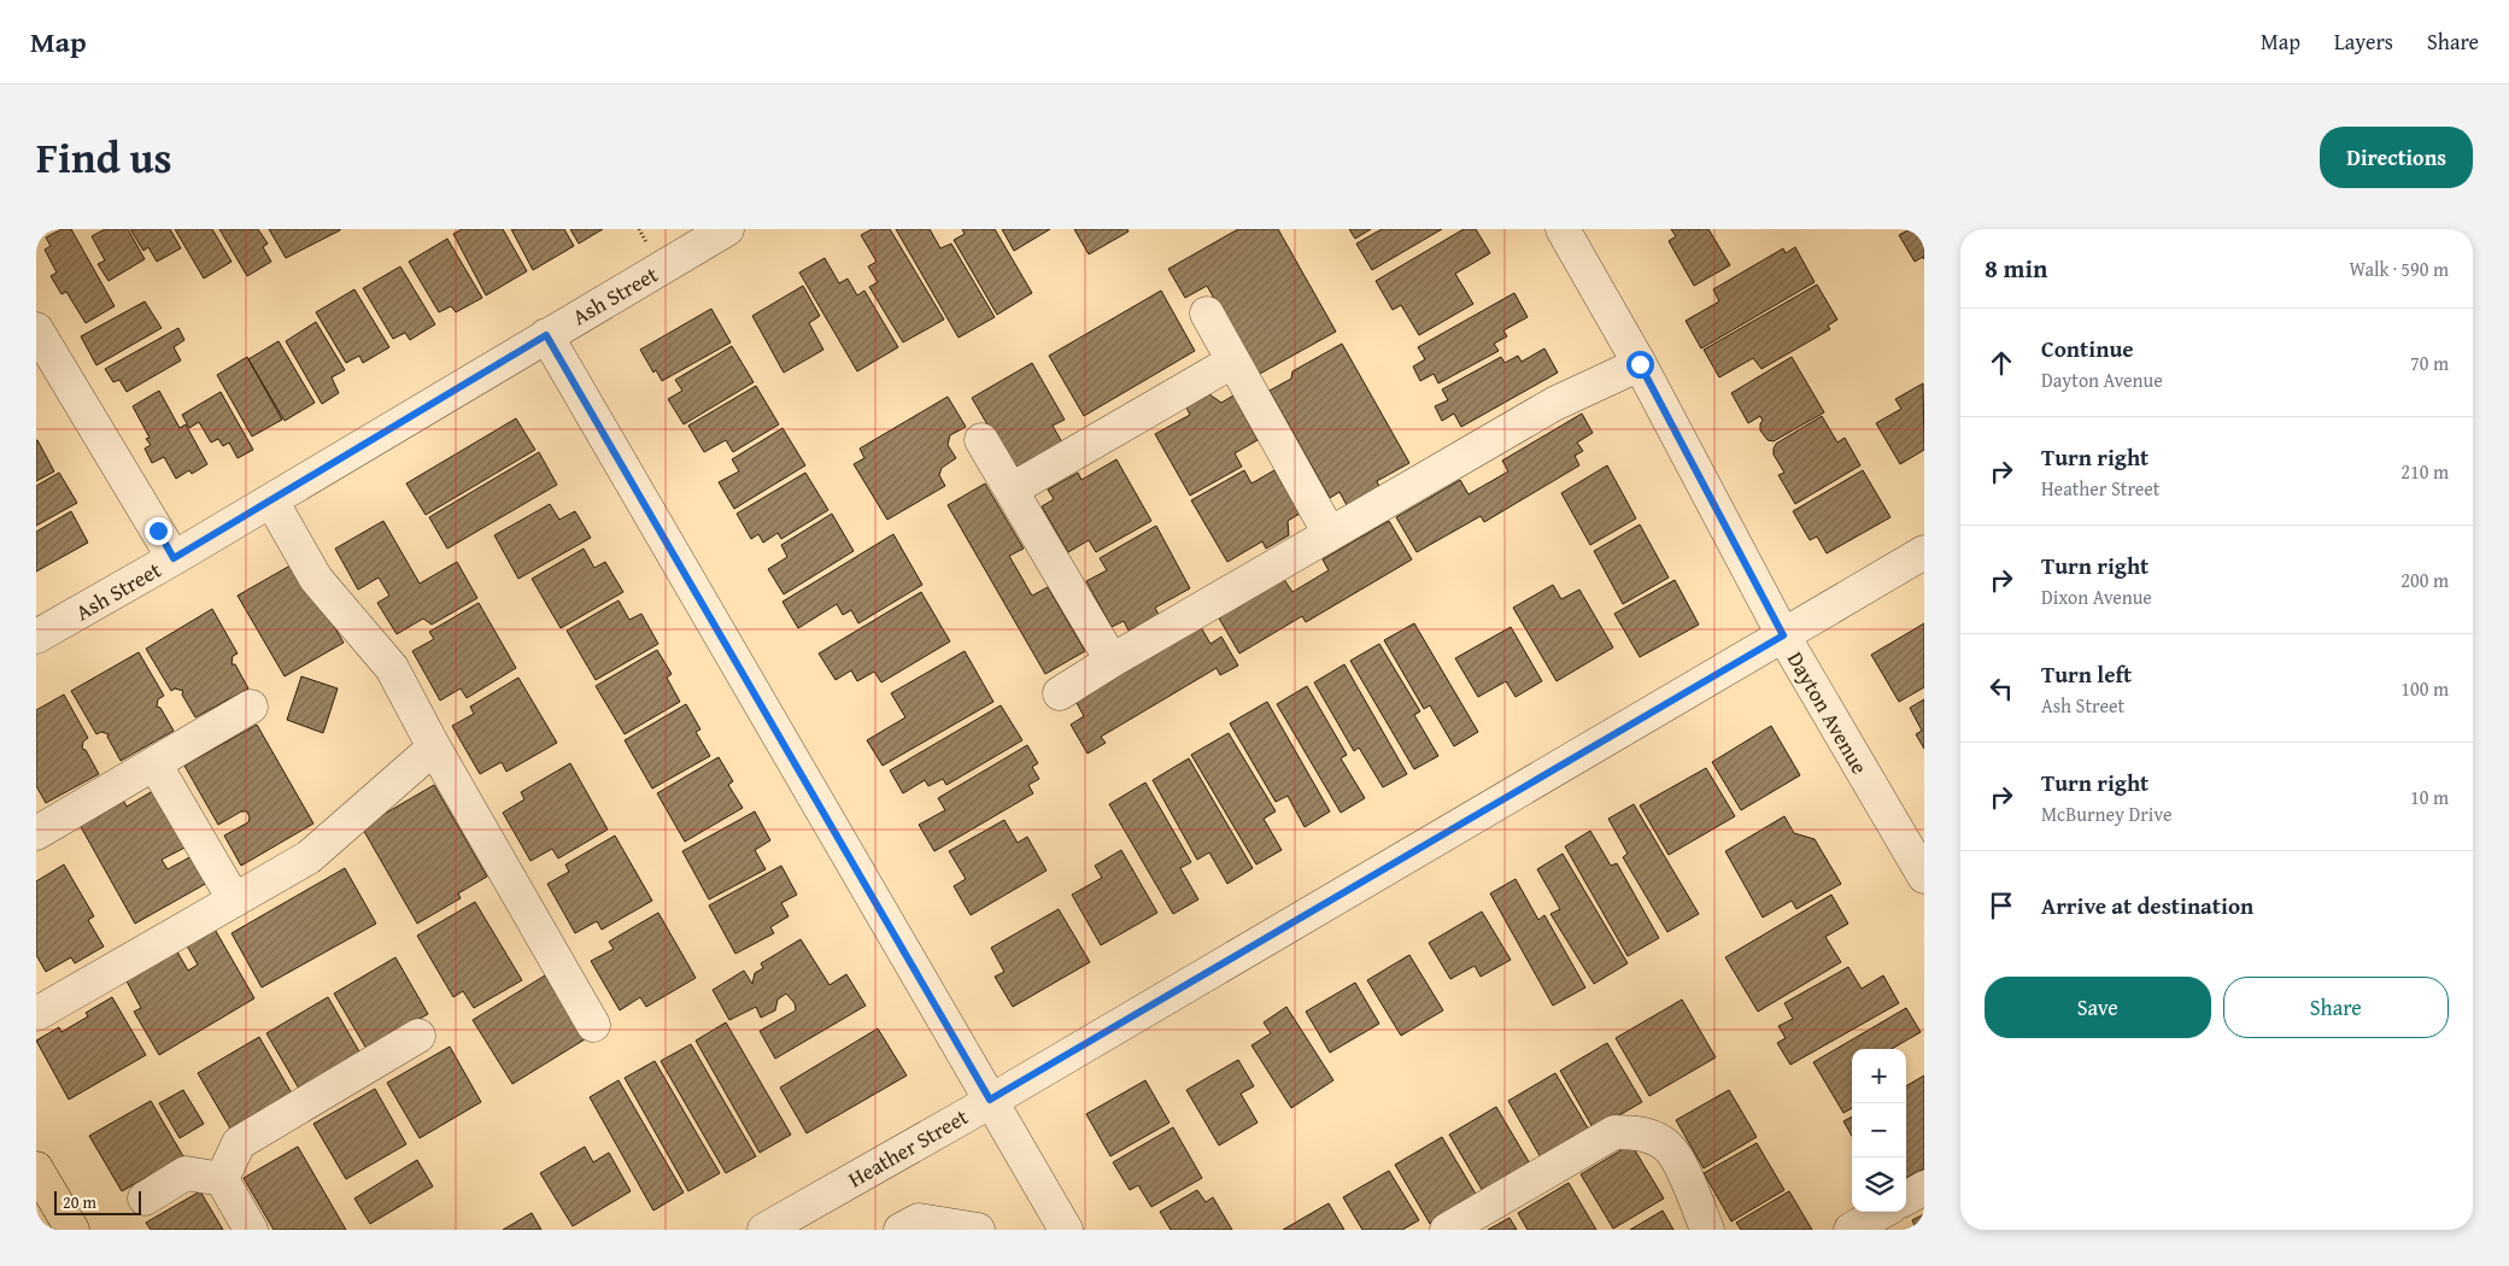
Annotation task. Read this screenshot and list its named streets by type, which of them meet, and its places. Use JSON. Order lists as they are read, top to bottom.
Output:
{
  "streets": {
    "street": ["Ash Street", "Dayton Avenue", "Heather Street"]
  },
  "crossings": [
    ["Dayton Avenue", "Heather Street"]
  ],
  "scale_bar": "20 m",
  "page": {
    "header": "Map",
    "nav": ["Map", "Layers", "Share"],
    "title": "Find us",
    "buttons": [
      "Directions",
      ["Save", "Share"]
    ],
    "heading": ["8 min", "Walk · 590 m"],
    "list": [
      ["Continue", "Dayton Avenue", "70 m"],
      ["Turn right", "Heather Street", "210 m"],
      ["Turn right", "Dixon Avenue", "200 m"],
      ["Turn left", "Ash Street", "100 m"],
      ["Turn right", "McBurney Drive", "10 m"],
      "Arrive at destination"
    ],
    "map_buttons": ["+", "−"],
    "scale": "20 m"
  }
}
